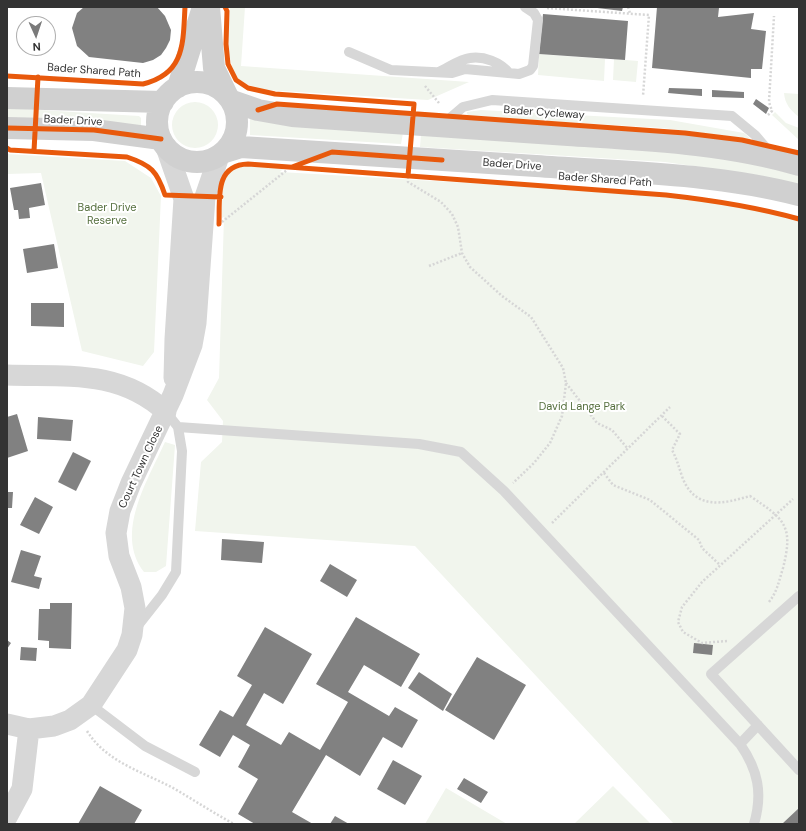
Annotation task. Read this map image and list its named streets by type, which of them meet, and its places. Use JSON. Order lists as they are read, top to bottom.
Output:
{
  "streets": {
    "main road": ["Bader Drive"],
    "street": ["Court Town Close"],
    "cycle path": ["Bader Shared Path", "Bader Cycleway"]
  },
  "crossings": [
    ["Bader Drive", "Court Town Close"]
  ],
  "parks": ["Bader Drive Reserve", "David Lange Park"],
  "north": "bottom"
}
